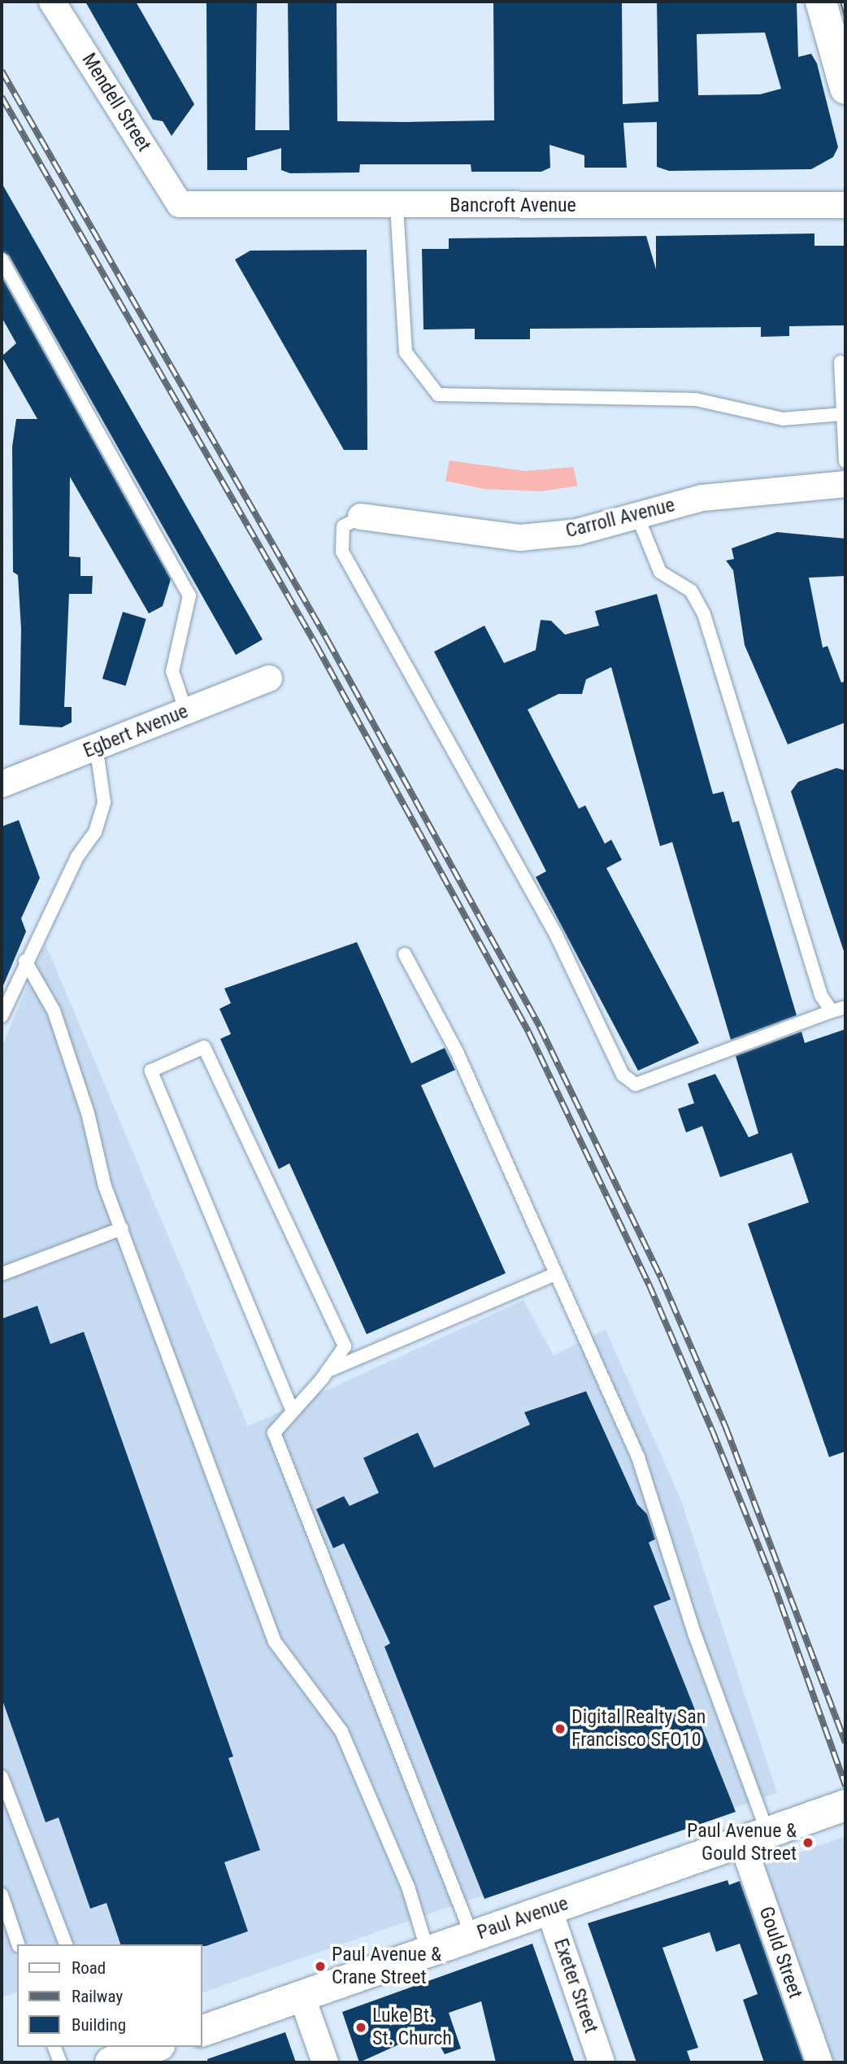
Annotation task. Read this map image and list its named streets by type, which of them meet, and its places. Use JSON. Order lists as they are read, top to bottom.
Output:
{
  "streets": {
    "main road": ["Paul Avenue"],
    "street": [
      "Mendell Street",
      "Bancroft Avenue",
      "Carroll Avenue",
      "Egbert Avenue",
      "Gould Street",
      "Exeter Street"
    ]
  },
  "crossings": [
    ["Mendell Street", "Bancroft Avenue"],
    ["Paul Avenue", "Gould Street"],
    ["Paul Avenue", "Exeter Street"]
  ],
  "places": [
    "Digital Realty San Francisco SFO10",
    "Paul Avenue & Gould Street",
    "Paul Avenue & Crane Street",
    "Luke Bt. St. Church"
  ],
  "legend": ["Road", "Railway", "Building"]
}
